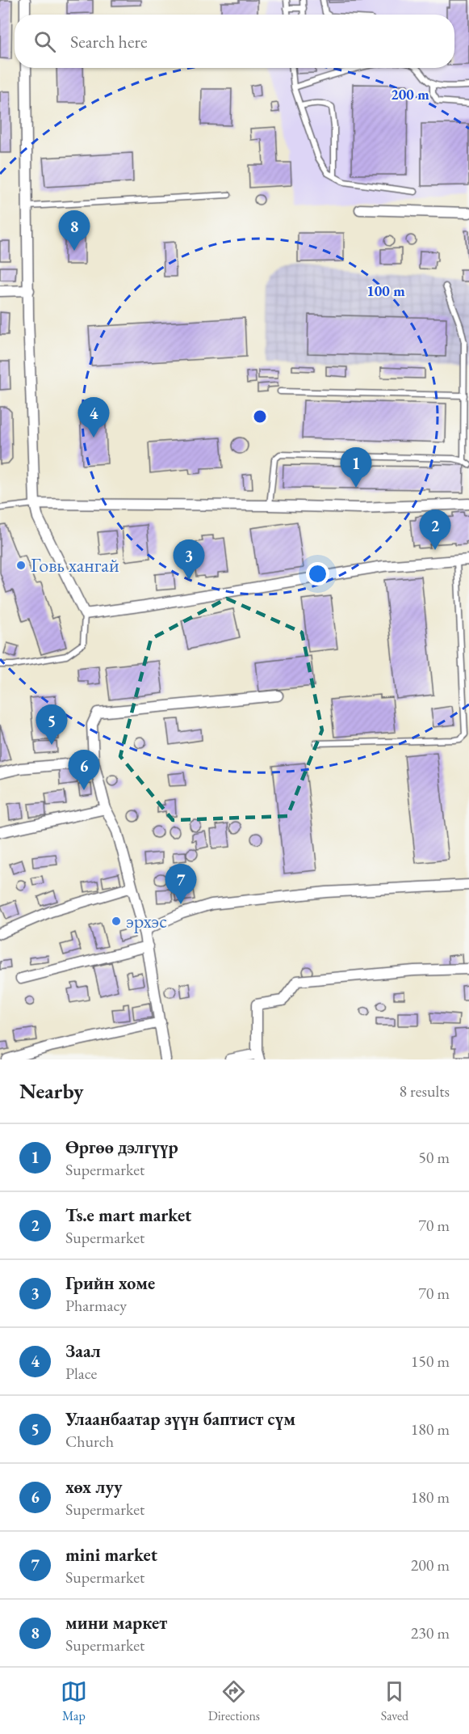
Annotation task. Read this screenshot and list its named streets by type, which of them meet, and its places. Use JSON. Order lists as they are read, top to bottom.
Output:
{
  "places": ["Говь хангай", "эрхэс"],
  "page": {
    "search": "Search here",
    "pins": [
      "8",
      "4",
      "1",
      "2",
      "3",
      "5",
      "6",
      "7"
    ],
    "heading": ["Nearby", "8 results"],
    "list": [
      {
        "mark": "1",
        "name": "Өргөө дэлгүүр",
        "note": "Supermarket",
        "value": "50 m"
      },
      {
        "mark": "2",
        "name": "Ts.e mart market",
        "note": "Supermarket",
        "value": "70 m"
      },
      {
        "mark": "3",
        "name": "Грийн хоме",
        "note": "Pharmacy",
        "value": "70 m"
      },
      {
        "mark": "4",
        "name": "Заал",
        "note": "Place",
        "value": "150 m"
      },
      {
        "mark": "5",
        "name": "Улаанбаатар зүүн баптист сүм",
        "note": "Church",
        "value": "180 m"
      },
      {
        "mark": "6",
        "name": "хөх луу",
        "note": "Supermarket",
        "value": "180 m"
      },
      {
        "mark": "7",
        "name": "mini market",
        "note": "Supermarket",
        "value": "200 m"
      },
      {
        "mark": "8",
        "name": "мини маркет",
        "note": "Supermarket",
        "value": "230 m"
      }
    ],
    "nav": ["Map", "Directions", "Saved"]
  },
  "rings": ["200 m", "100 m"]
}
